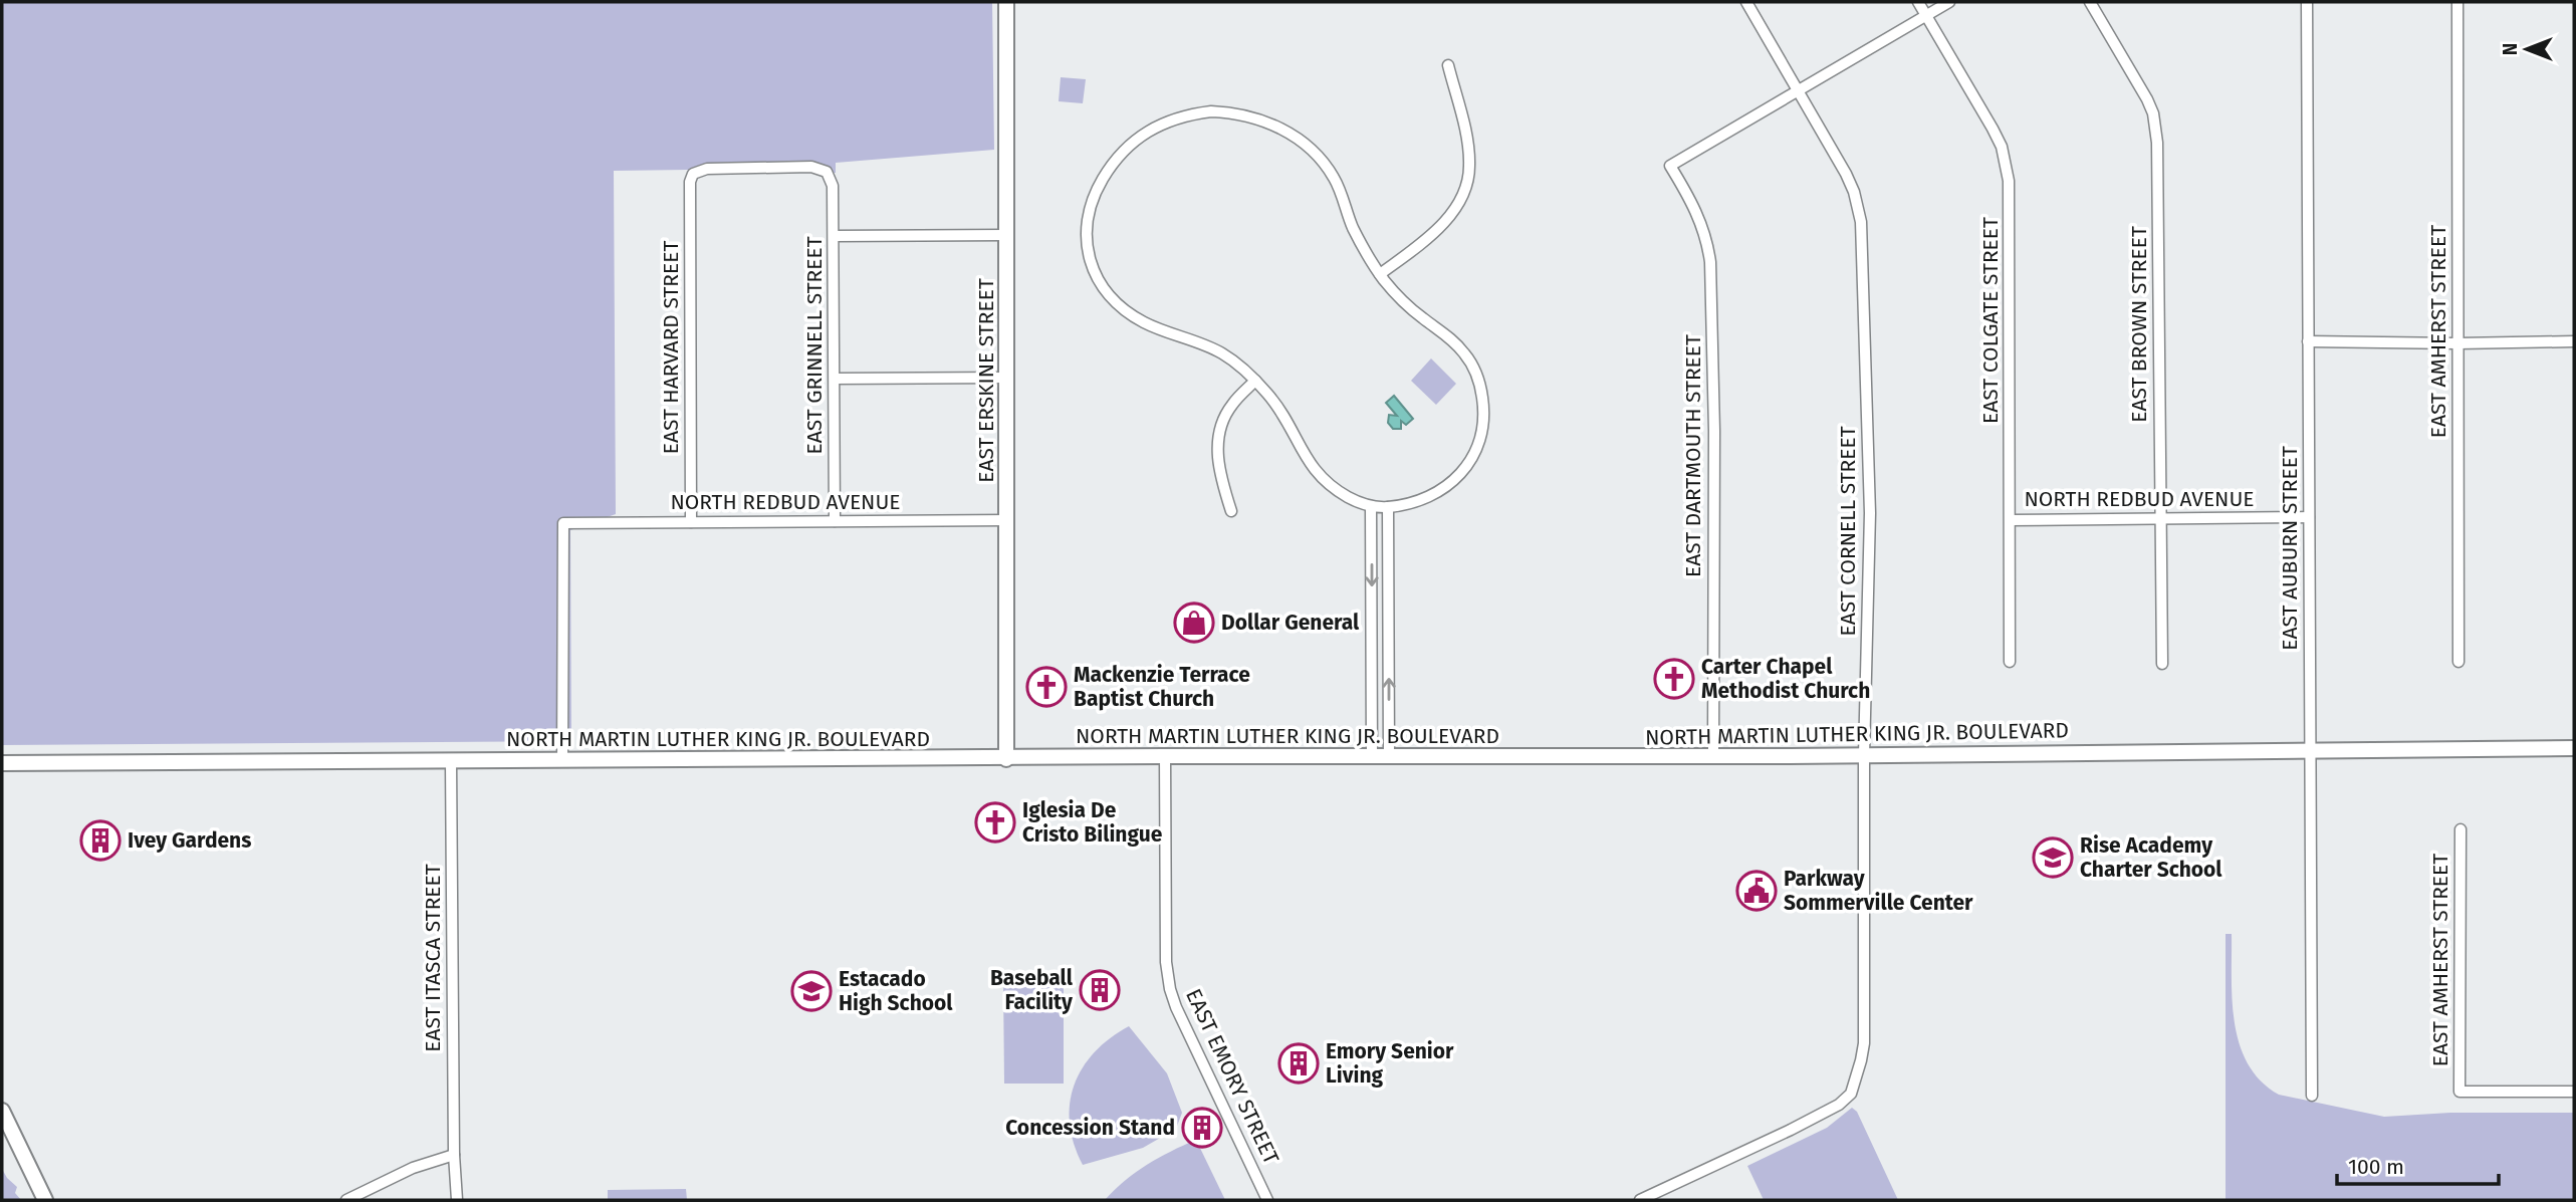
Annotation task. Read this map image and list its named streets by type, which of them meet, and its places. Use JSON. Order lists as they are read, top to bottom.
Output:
{
  "streets": {
    "main road": ["EAST ERSKINE STREET", "NORTH MARTIN LUTHER KING JR. BOULEVARD"],
    "street": [
      "EAST COLGATE STREET",
      "EAST BROWN STREET",
      "EAST AMHERST STREET",
      "EAST GRINNELL STREET",
      "EAST HARVARD STREET",
      "EAST DARTMOUTH STREET",
      "NORTH REDBUD AVENUE",
      "EAST CORNELL STREET",
      "EAST AUBURN STREET",
      "EAST ITASCA STREET",
      "EAST EMORY STREET"
    ]
  },
  "crossings": [
    ["EAST COLGATE STREET", "NORTH REDBUD AVENUE"],
    ["EAST BROWN STREET", "NORTH REDBUD AVENUE"],
    ["EAST GRINNELL STREET", "EAST HARVARD STREET"],
    ["EAST GRINNELL STREET", "NORTH REDBUD AVENUE"],
    ["EAST HARVARD STREET", "NORTH REDBUD AVENUE"],
    ["EAST ERSKINE STREET", "NORTH REDBUD AVENUE"],
    ["EAST ERSKINE STREET", "NORTH MARTIN LUTHER KING JR. BOULEVARD"],
    ["EAST DARTMOUTH STREET", "EAST CORNELL STREET"],
    ["EAST DARTMOUTH STREET", "NORTH MARTIN LUTHER KING JR. BOULEVARD"],
    ["NORTH REDBUD AVENUE", "EAST AUBURN STREET"],
    ["NORTH REDBUD AVENUE", "NORTH MARTIN LUTHER KING JR. BOULEVARD"],
    ["EAST CORNELL STREET", "NORTH MARTIN LUTHER KING JR. BOULEVARD"],
    ["EAST AUBURN STREET", "NORTH MARTIN LUTHER KING JR. BOULEVARD"],
    ["NORTH MARTIN LUTHER KING JR. BOULEVARD", "EAST ITASCA STREET"],
    ["NORTH MARTIN LUTHER KING JR. BOULEVARD", "EAST EMORY STREET"]
  ],
  "places": {
    "shop": ["Dollar General"],
    "church": ["Carter Chapel Methodist Church", "Mackenzie Terrace Baptist Church", "Iglesia De Cristo Bilingue"],
    "building": [
      "Ivey Gardens",
      "Baseball Facility",
      "Emory Senior Living",
      "Concession Stand"
    ],
    "school or university": ["Rise Academy Charter School", "Estacado High School"],
    "public building": ["Parkway Sommerville Center"]
  },
  "scale_bar": "100 m",
  "north": "left"
}
